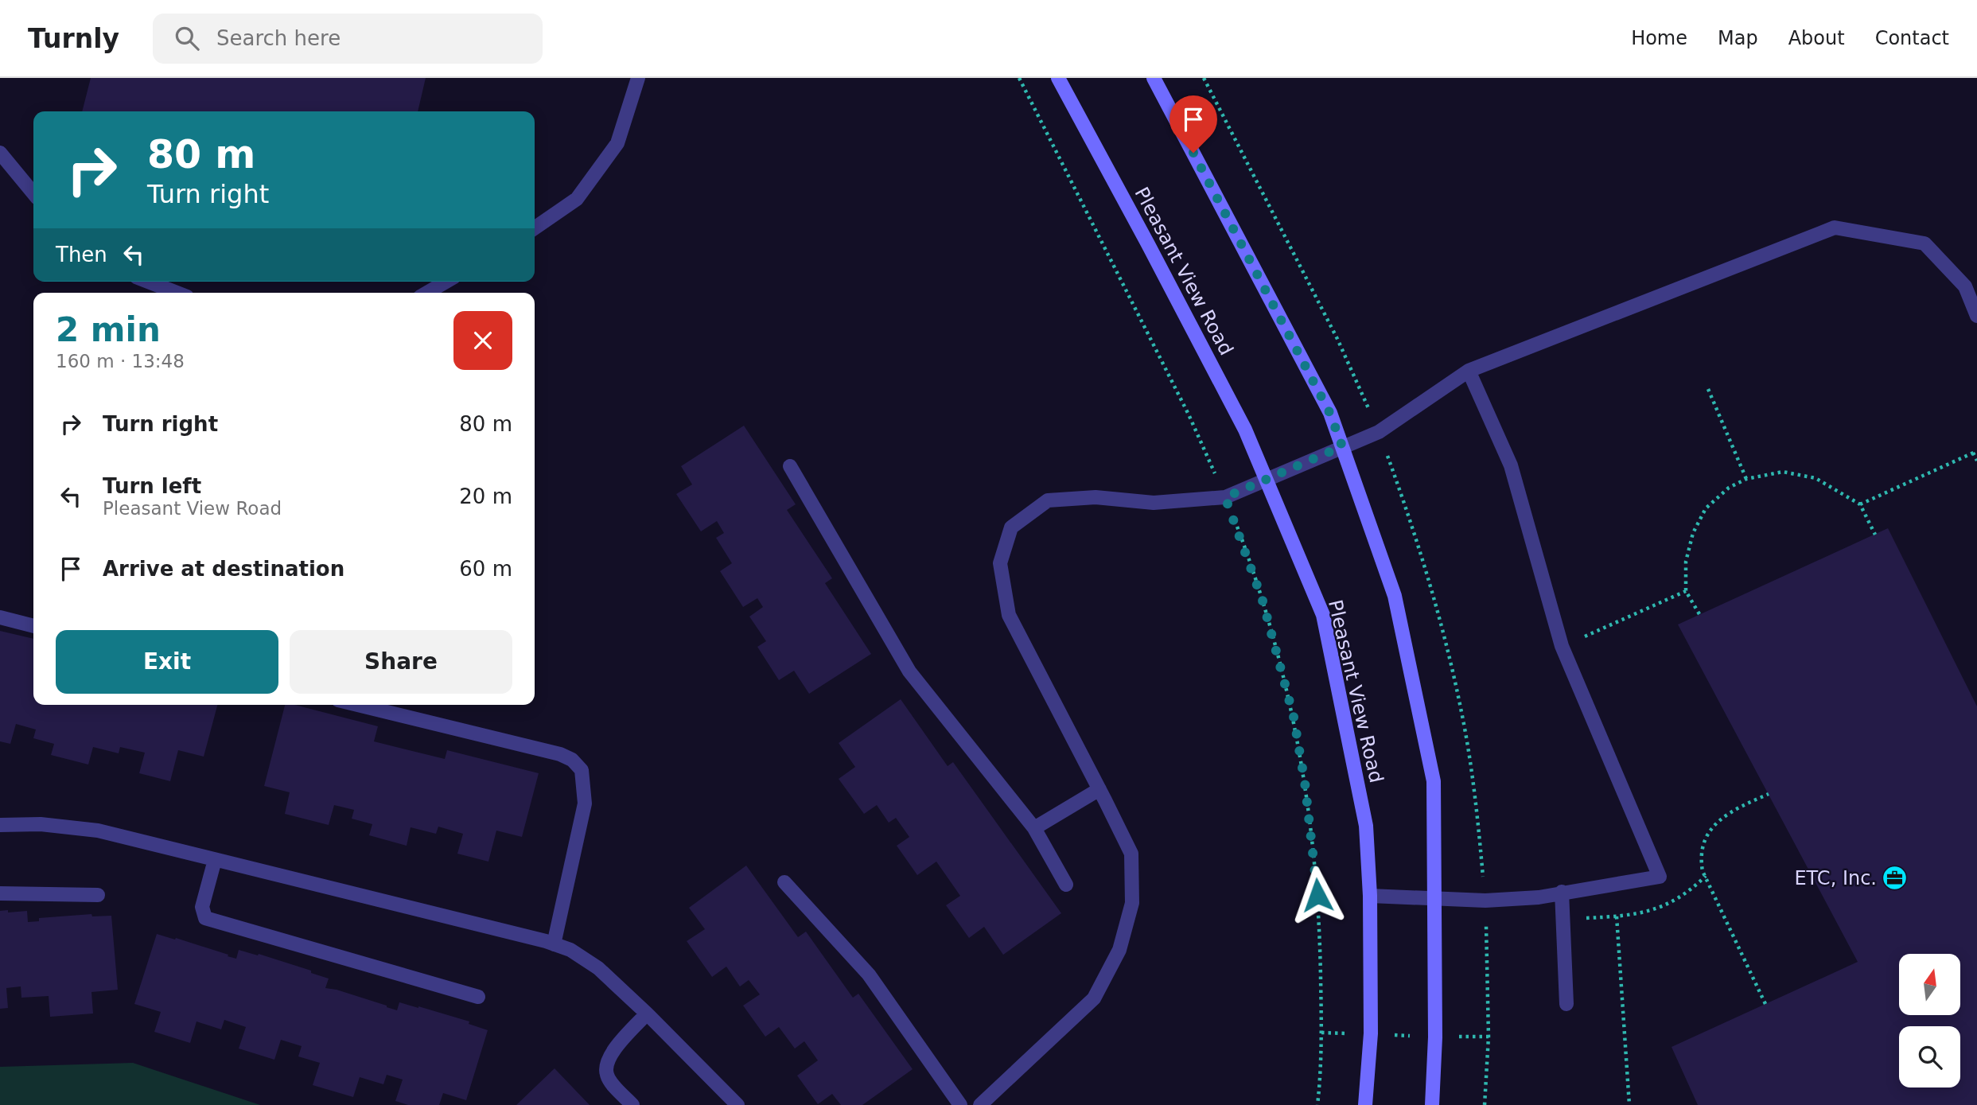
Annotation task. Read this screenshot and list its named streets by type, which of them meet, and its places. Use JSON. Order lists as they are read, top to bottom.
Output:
{
  "streets": {
    "street": ["Pleasant View Road"]
  },
  "places": {
    "office": ["ETC, Inc."]
  },
  "north": "top",
  "page": {
    "header": "Turnly",
    "search": "Search here",
    "nav": [
      "Home",
      "Map",
      "About",
      "Contact"
    ],
    "turn": ["80 m", "Turn right"],
    "then": "Then",
    "heading": ["2 min", "160 m · 13:48"],
    "list": [
      {
        "name": "Turn right",
        "value": "80 m"
      },
      {
        "name": "Turn left",
        "note": "Pleasant View Road",
        "value": "20 m"
      },
      {
        "name": "Arrive at destination",
        "value": "60 m"
      }
    ],
    "buttons": ["Exit", "Share"]
  }
}
